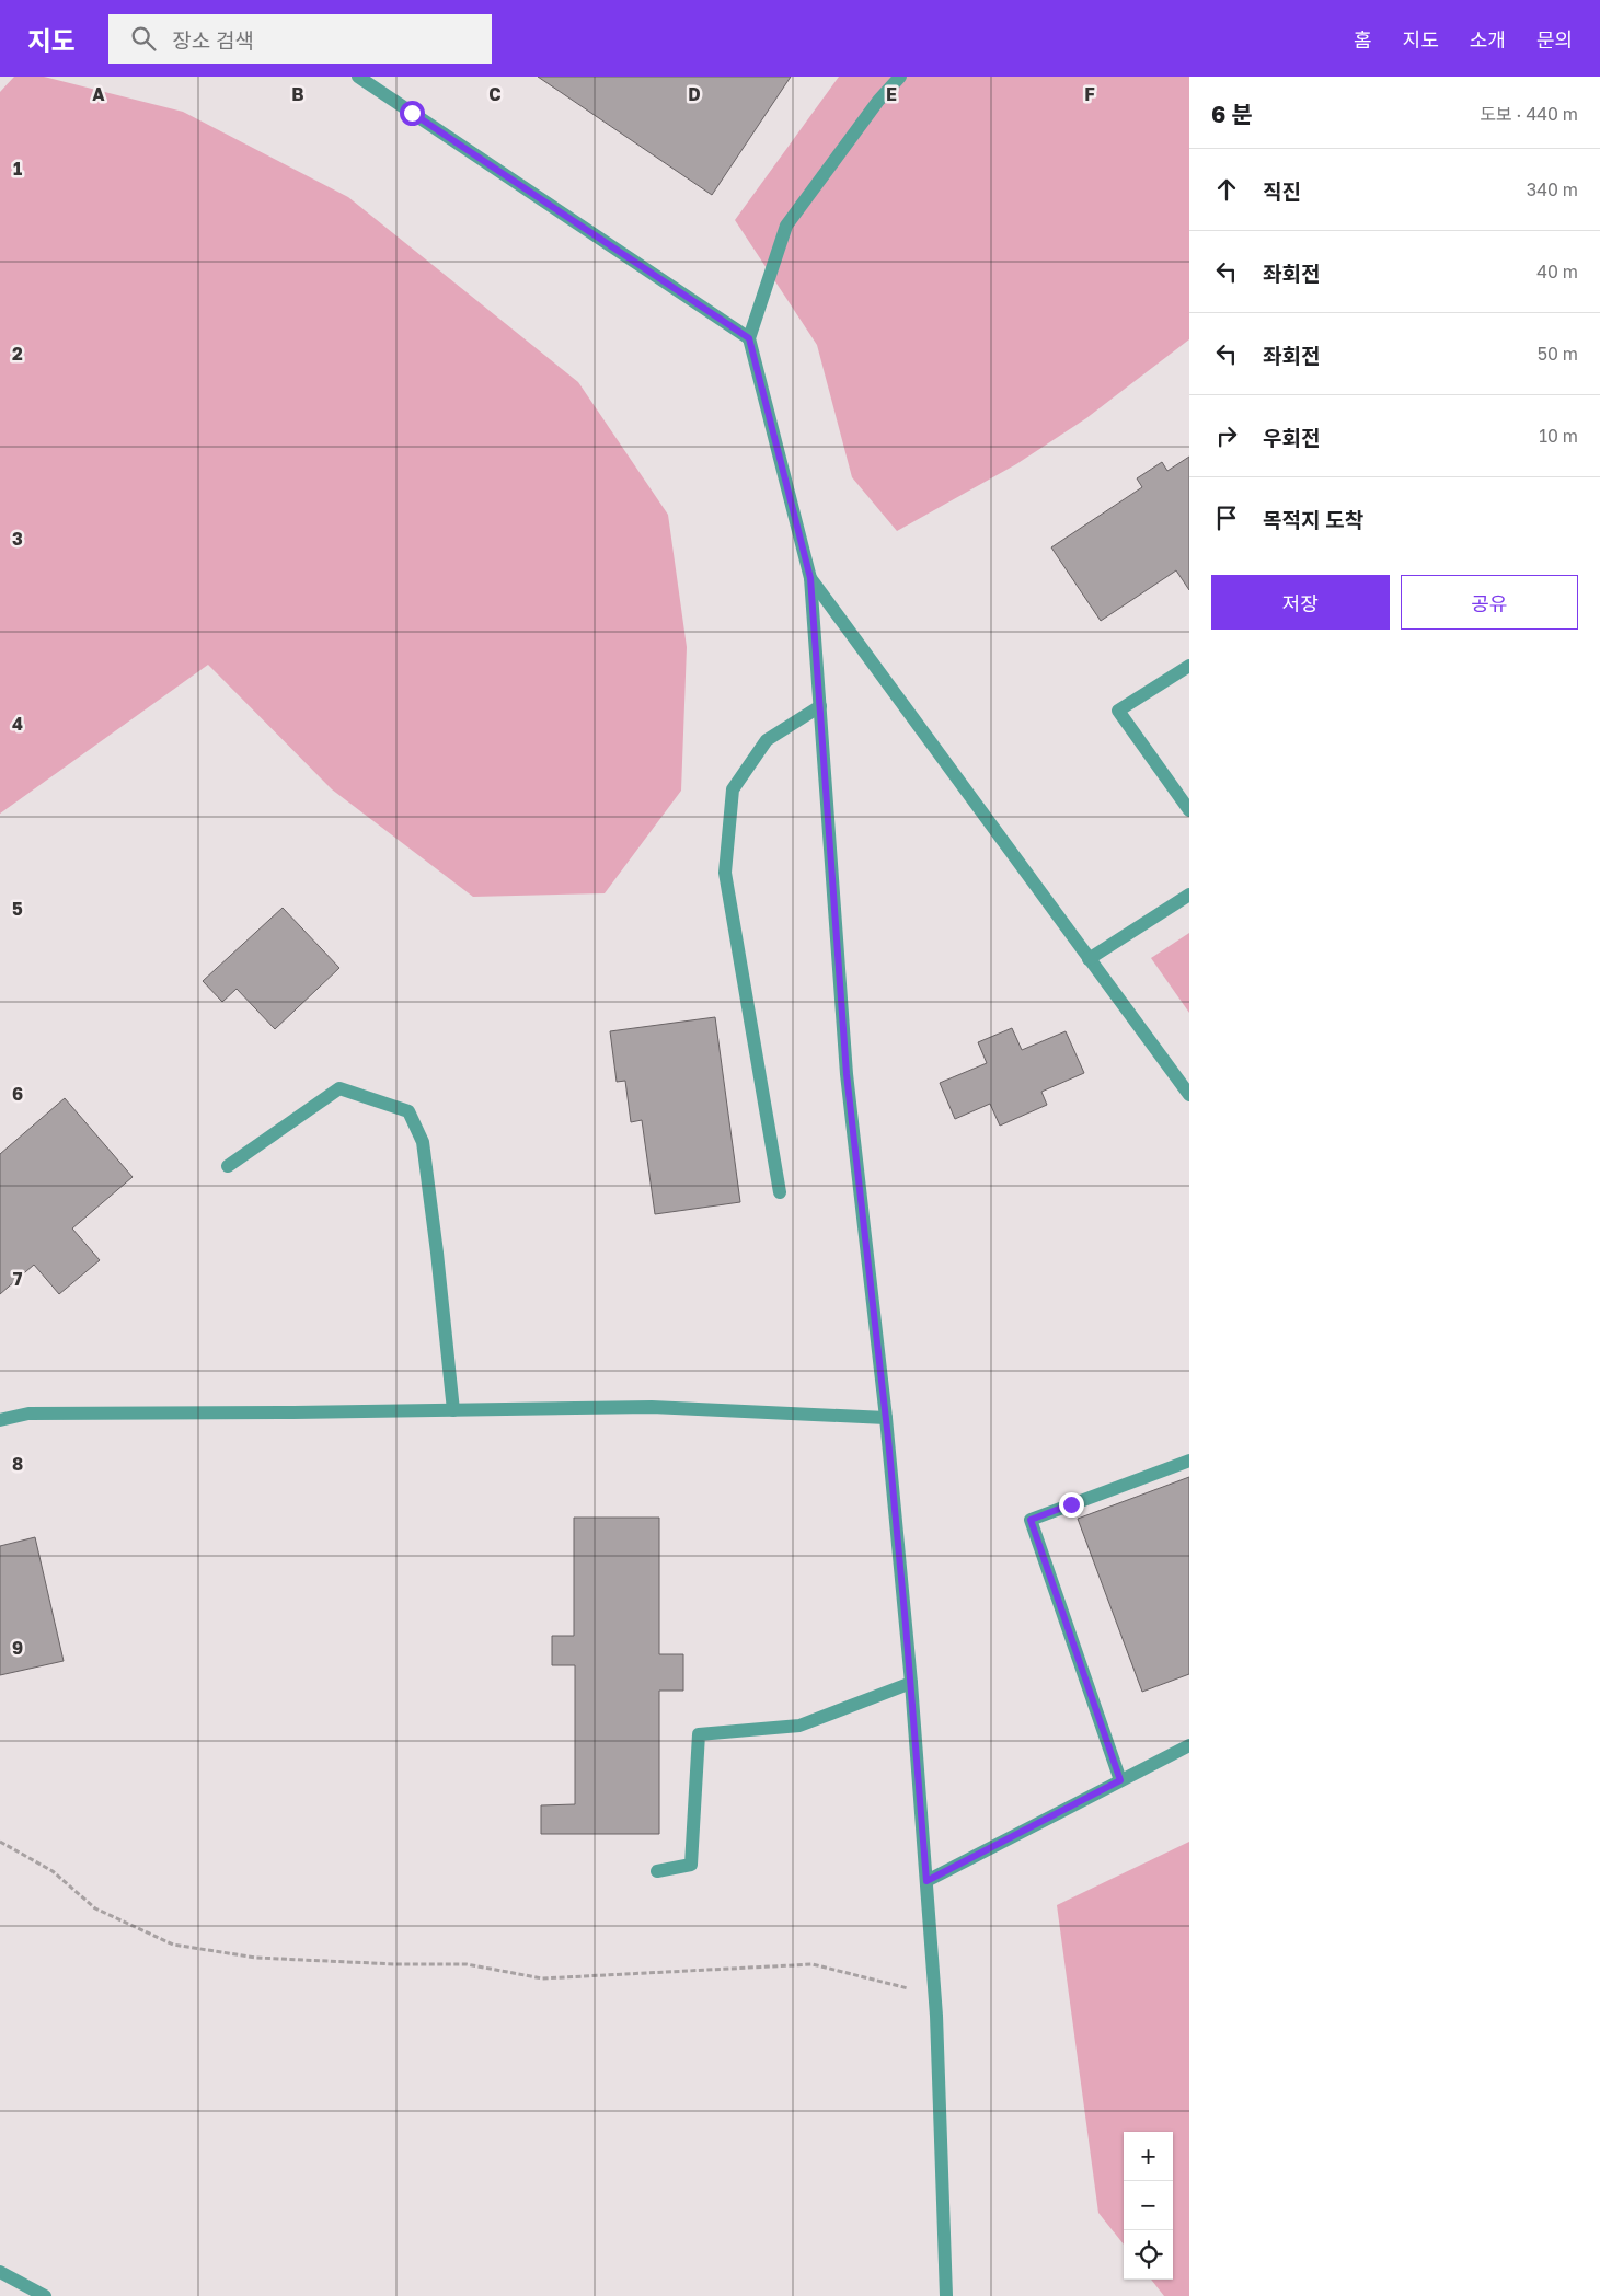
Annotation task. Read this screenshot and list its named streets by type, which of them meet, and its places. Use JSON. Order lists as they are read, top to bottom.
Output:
{
  "page": {
    "header": "지도",
    "search": "장소 검색",
    "nav": [
      "홈",
      "지도",
      "소개",
      "문의"
    ],
    "heading": ["6 분", "도보 · 440 m"],
    "list": [
      ["직진", "340 m"],
      ["좌회전", "40 m"],
      ["좌회전", "50 m"],
      ["우회전", "10 m"],
      "목적지 도착"
    ],
    "buttons": ["저장", "공유"],
    "map_buttons": ["+", "−"]
  },
  "grid": {
    "columns": [
      "A",
      "B",
      "C",
      "D",
      "E",
      "F"
    ],
    "rows": [
      "1",
      "2",
      "3",
      "4",
      "5",
      "6",
      "7",
      "8",
      "9"
    ]
  }
}
